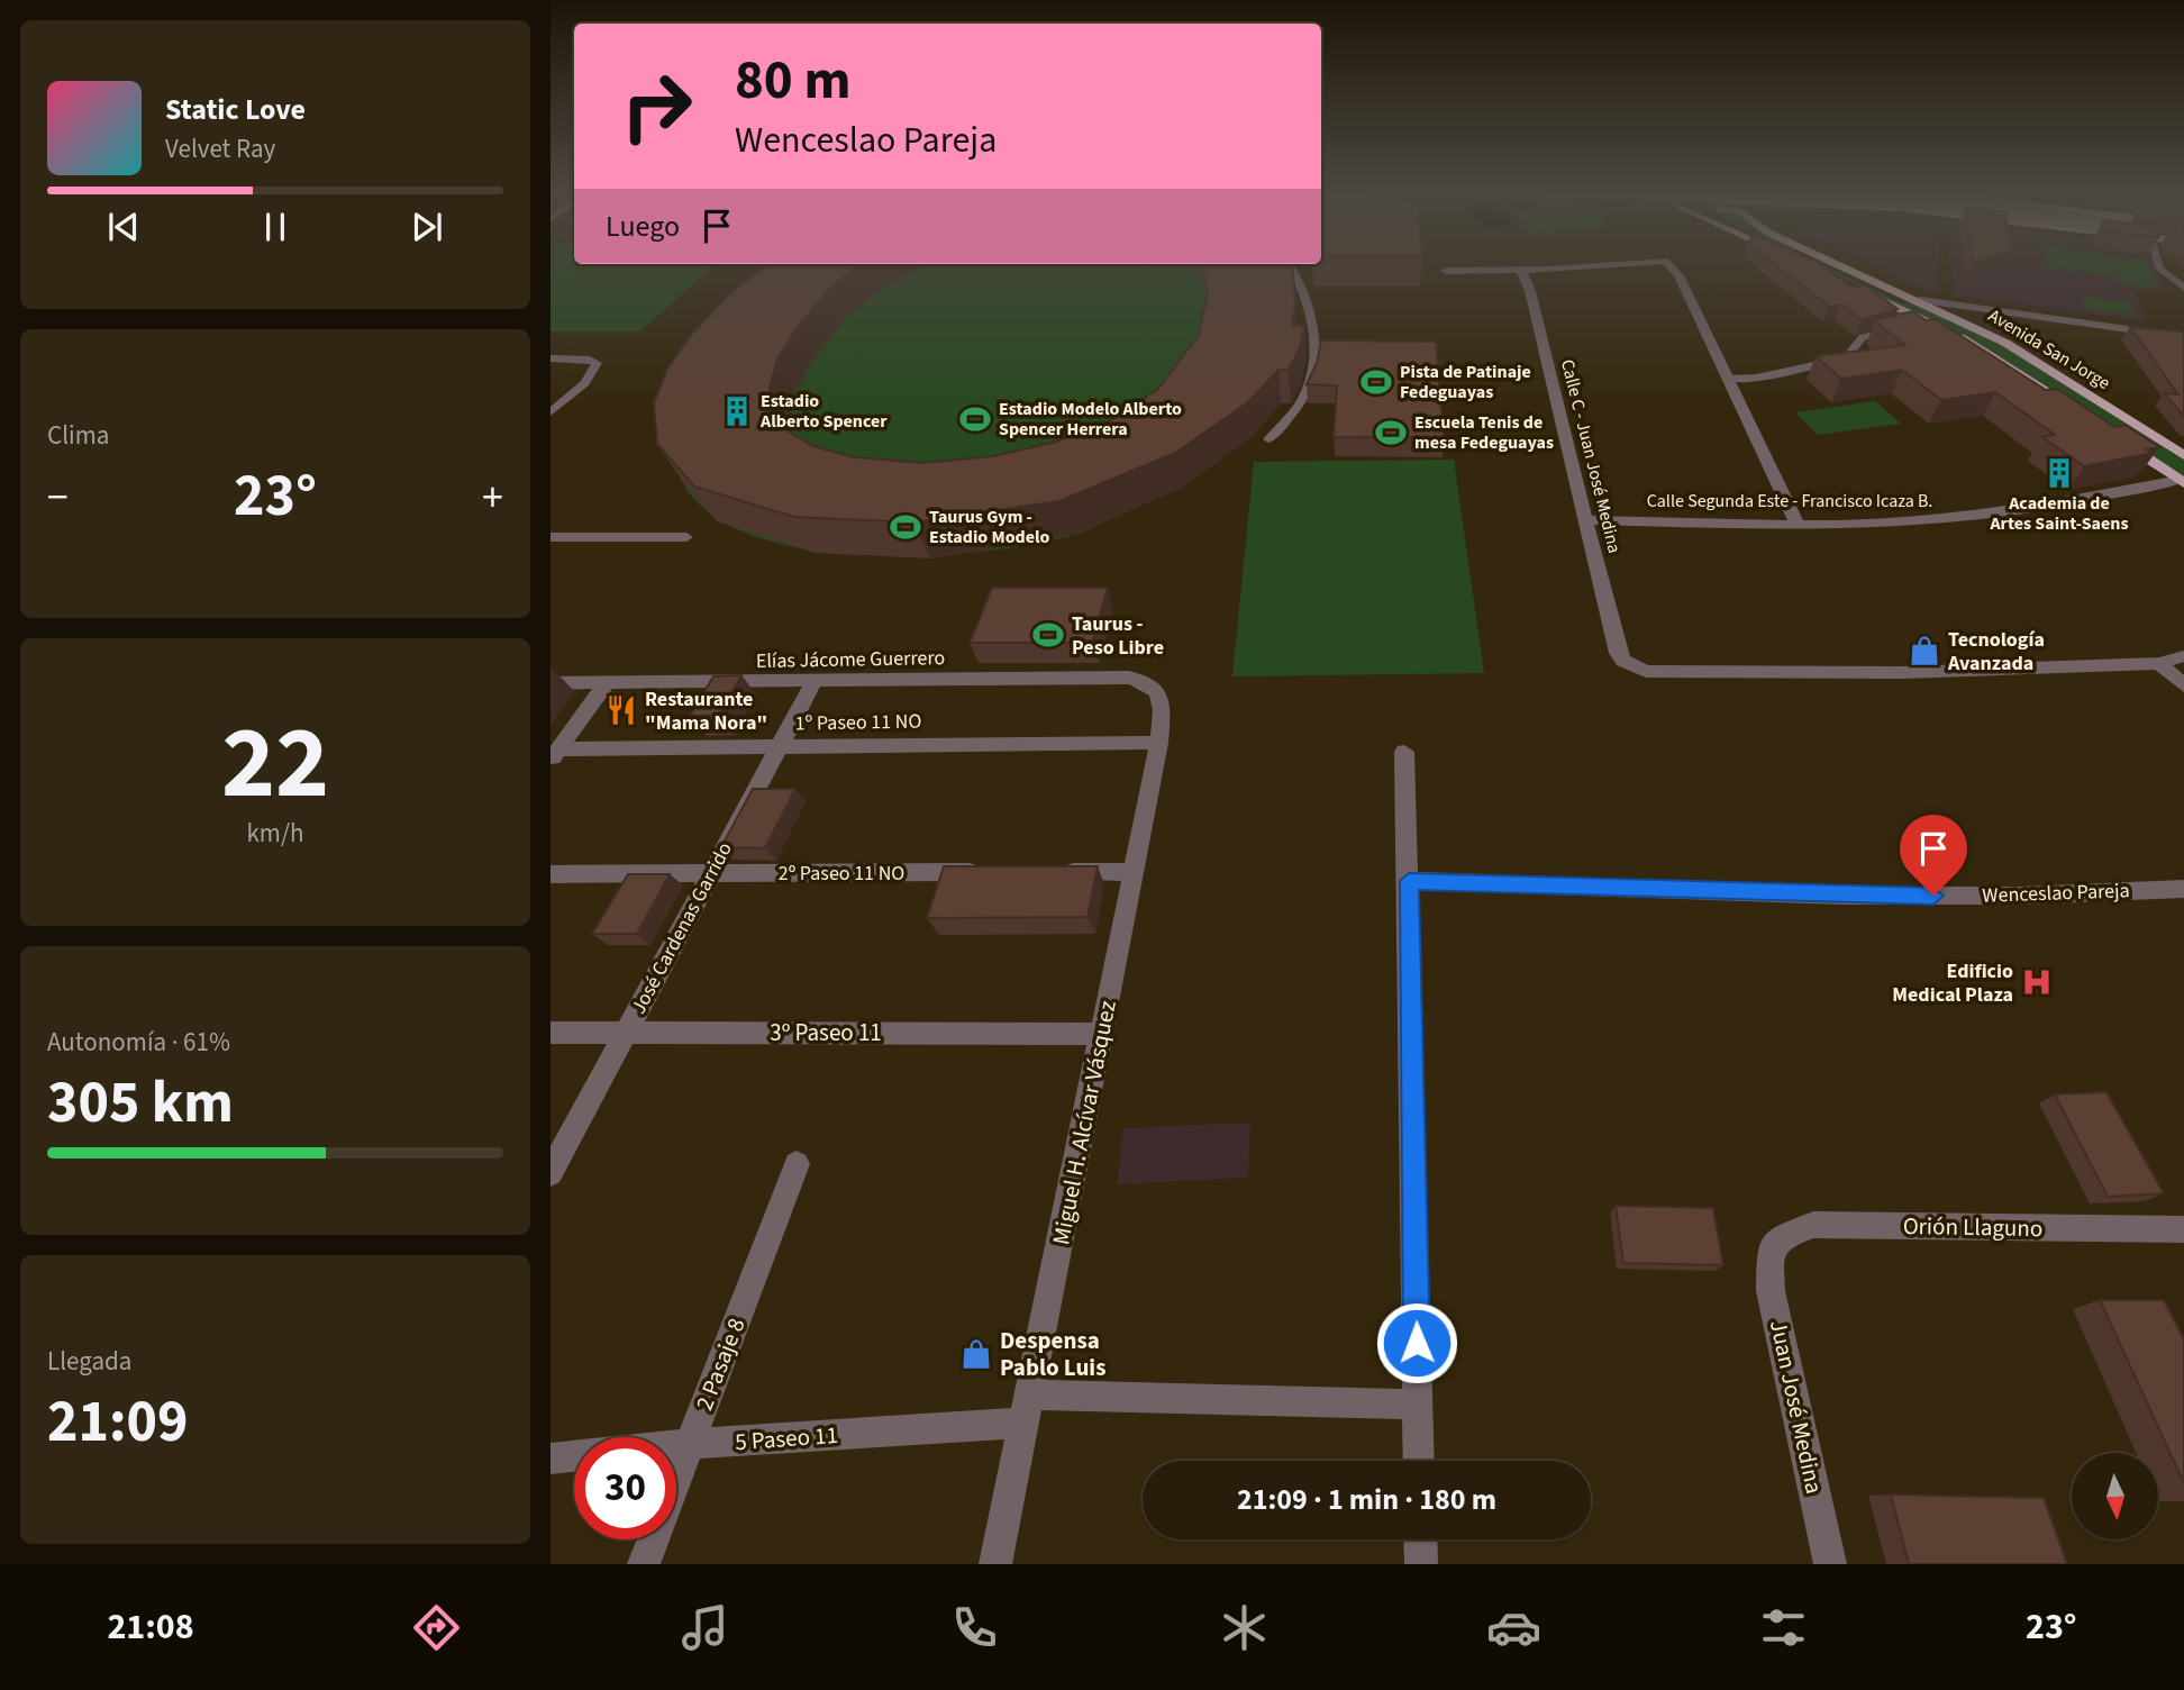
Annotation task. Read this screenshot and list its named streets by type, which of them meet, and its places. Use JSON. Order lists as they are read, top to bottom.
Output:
{
  "streets": {
    "main road": ["Avenida San Jorge"],
    "street": [
      "Calle C - Juan José Medina",
      "Calle Segunda Este - Francisco Icaza B.",
      "Elías Jácome Guerrero",
      "1º Paseo 11 NO",
      "2º Paseo 11 NO",
      "Wenceslao Pareja",
      "José Cardenas Garrido",
      "3º Paseo 11",
      "Miguel H. Alcívar Vásquez",
      "Orión Llaguno",
      "2 Pasaje 8",
      "Juan José Medina",
      "5 Paseo 11"
    ]
  },
  "crossings": [
    ["Calle C - Juan José Medina", "Calle Segunda Este - Francisco Icaza B."],
    ["Elías Jácome Guerrero", "José Cardenas Garrido"],
    ["Elías Jácome Guerrero", "Miguel H. Alcívar Vásquez"],
    ["1º Paseo 11 NO", "José Cardenas Garrido"],
    ["1º Paseo 11 NO", "Miguel H. Alcívar Vásquez"],
    ["2º Paseo 11 NO", "José Cardenas Garrido"],
    ["José Cardenas Garrido", "3º Paseo 11"],
    ["3º Paseo 11", "Miguel H. Alcívar Vásquez"],
    ["Miguel H. Alcívar Vásquez", "5 Paseo 11"],
    ["Orión Llaguno", "Juan José Medina"],
    ["2 Pasaje 8", "5 Paseo 11"]
  ],
  "places": {
    "sports": [
      "Pista de Patinaje Fedeguayas",
      "Estadio Modelo Alberto Spencer Herrera",
      "Escuela Tenis de mesa Fedeguayas",
      "Taurus Gym - Estadio Modelo",
      "Taurus - Peso Libre"
    ],
    "building": ["Estadio Alberto Spencer", "Academia de Artes Saint-Saens"],
    "shop": ["Tecnología Avanzada", "Despensa Pablo Luis"],
    "restaurant": ["Restaurante \"Mama Nora\""],
    "hospital": ["Edificio Medical Plaza"]
  },
  "north": "bottom",
  "page": {
    "turn": ["80 m", "Wenceslao Pareja"],
    "song": ["Static Love", "Velvet Ray"],
    "then": "Luego",
    "tile": [
      "Clima",
      ["22", "km/h"],
      ["Autonomía · 61%", "305 km"],
      ["Llegada", "21:09"]
    ],
    "heat": ["−", "23°", "+"],
    "limit": "30",
    "trip": "21:09 · 1 min · 180 m",
    "tabs": ["21:08", "23°"]
  }
}
